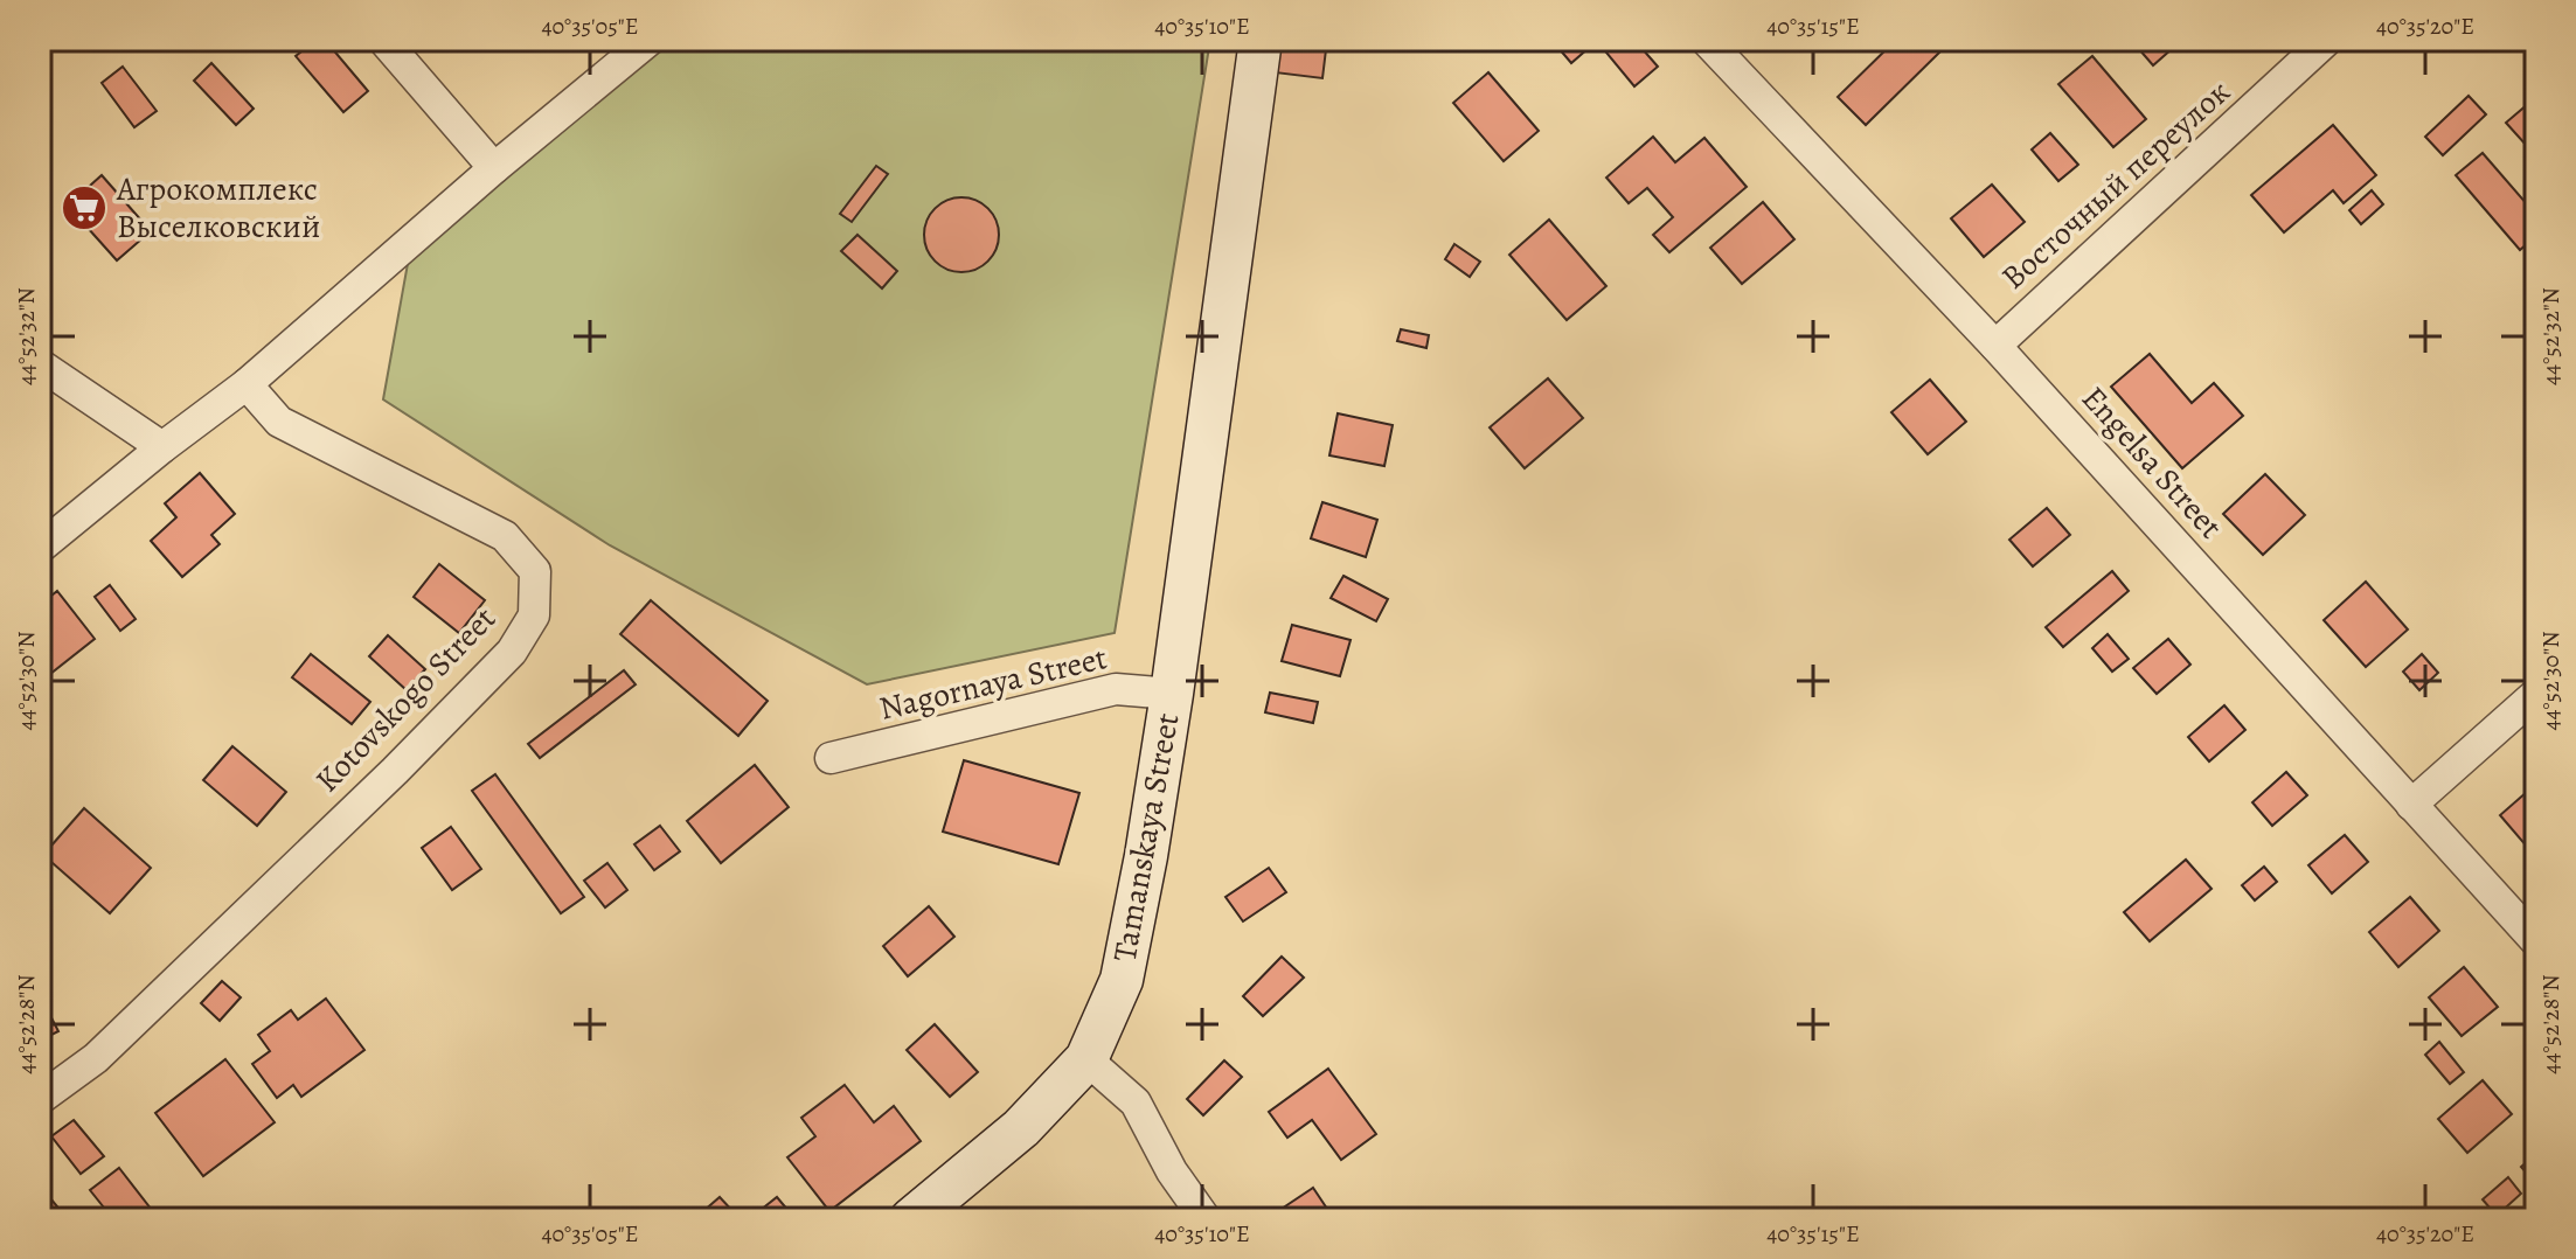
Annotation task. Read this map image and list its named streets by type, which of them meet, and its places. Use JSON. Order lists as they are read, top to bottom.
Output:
{
  "streets": {
    "street": [
      "Восточный переулок",
      "Engelsa Street",
      "Nagornaya Street",
      "Kotovskogo Street",
      "Tamanskaya Street"
    ]
  },
  "crossings": [
    ["Восточный переулок", "Engelsa Street"],
    ["Nagornaya Street", "Tamanskaya Street"]
  ],
  "places": {
    "supermarket": ["Агрокомплекс Выселковский"]
  },
  "coordinates": [
    "40°35'05\"E",
    "40°35'10\"E",
    "40°35'15\"E",
    "40°35'20\"E",
    "44°52'32\"N",
    "44°52'30\"N",
    "44°52'28\"N"
  ]
}
